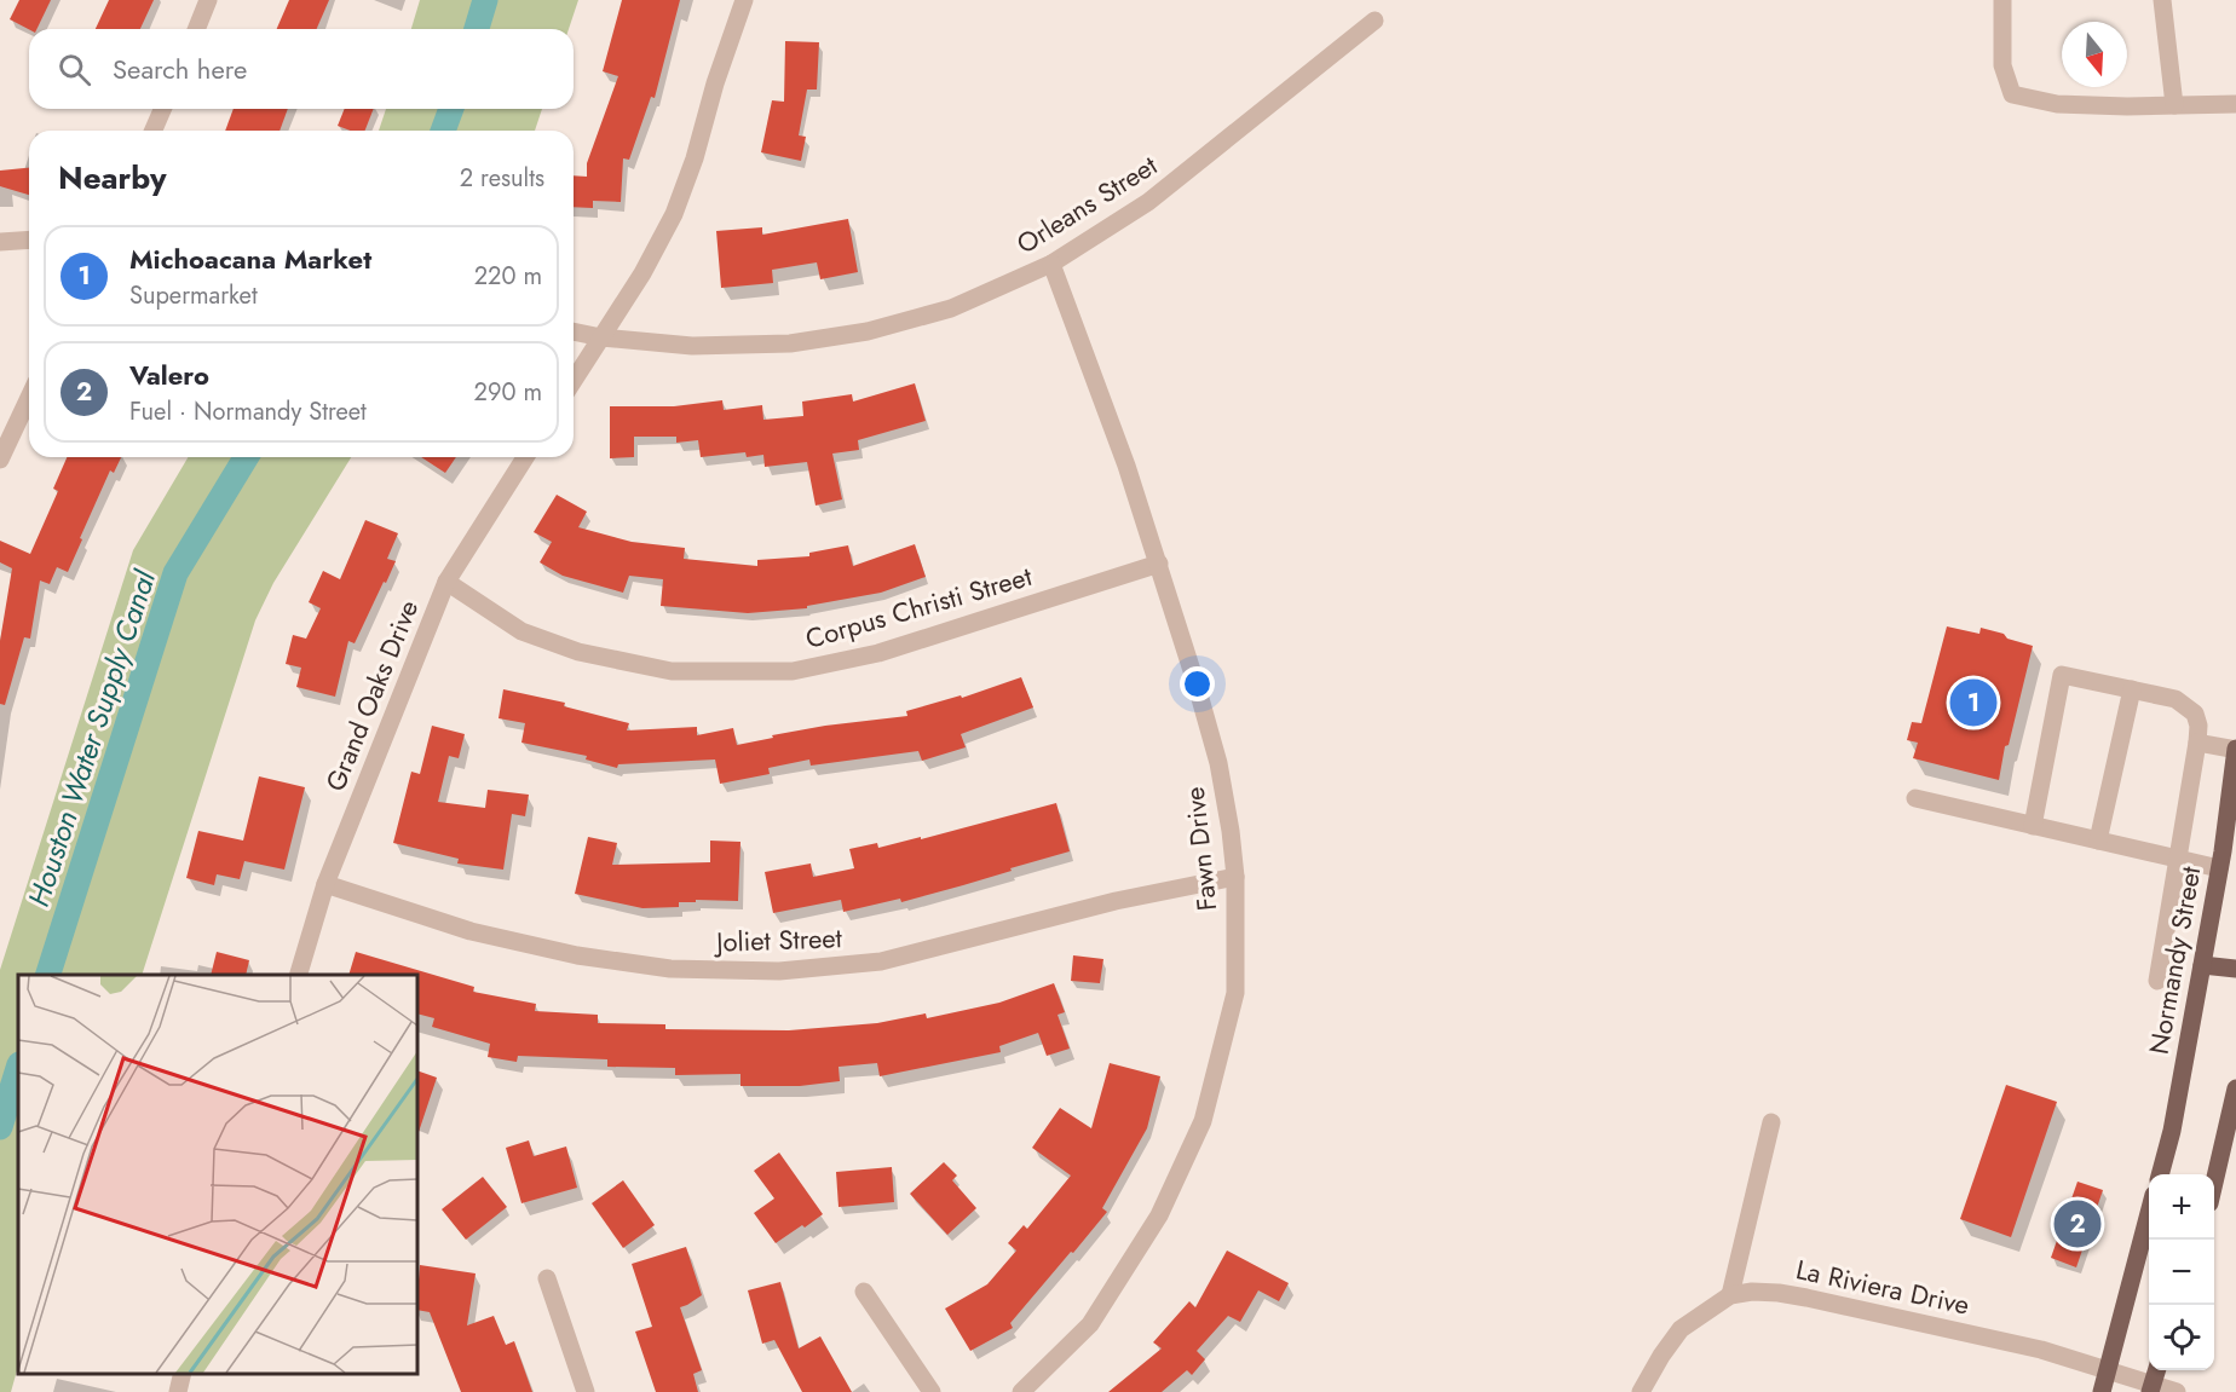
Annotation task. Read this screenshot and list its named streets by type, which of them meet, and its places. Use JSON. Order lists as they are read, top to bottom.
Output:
{
  "streets": {
    "main road": ["Normandy Street"],
    "street": [
      "Orleans Street",
      "Corpus Christi Street",
      "Grand Oaks Drive",
      "Fawn Drive",
      "Joliet Street",
      "La Riviera Drive"
    ]
  },
  "crossings": [
    ["Orleans Street", "Fawn Drive"],
    ["Corpus Christi Street", "Grand Oaks Drive"],
    ["Corpus Christi Street", "Fawn Drive"],
    ["Grand Oaks Drive", "Joliet Street"],
    ["Fawn Drive", "Joliet Street"]
  ],
  "water": ["Houston Water Supply Canal"],
  "north": "bottom",
  "page": {
    "search": "Search here",
    "heading": ["Nearby", "2 results"],
    "list": [
      {
        "mark": "1",
        "name": "Michoacana Market",
        "note": "Supermarket",
        "value": "220 m"
      },
      {
        "mark": "2",
        "name": "Valero",
        "note": "Fuel · Normandy Street",
        "value": "290 m"
      }
    ],
    "pins": ["1", "2"],
    "map_buttons": ["+", "−"]
  }
}
